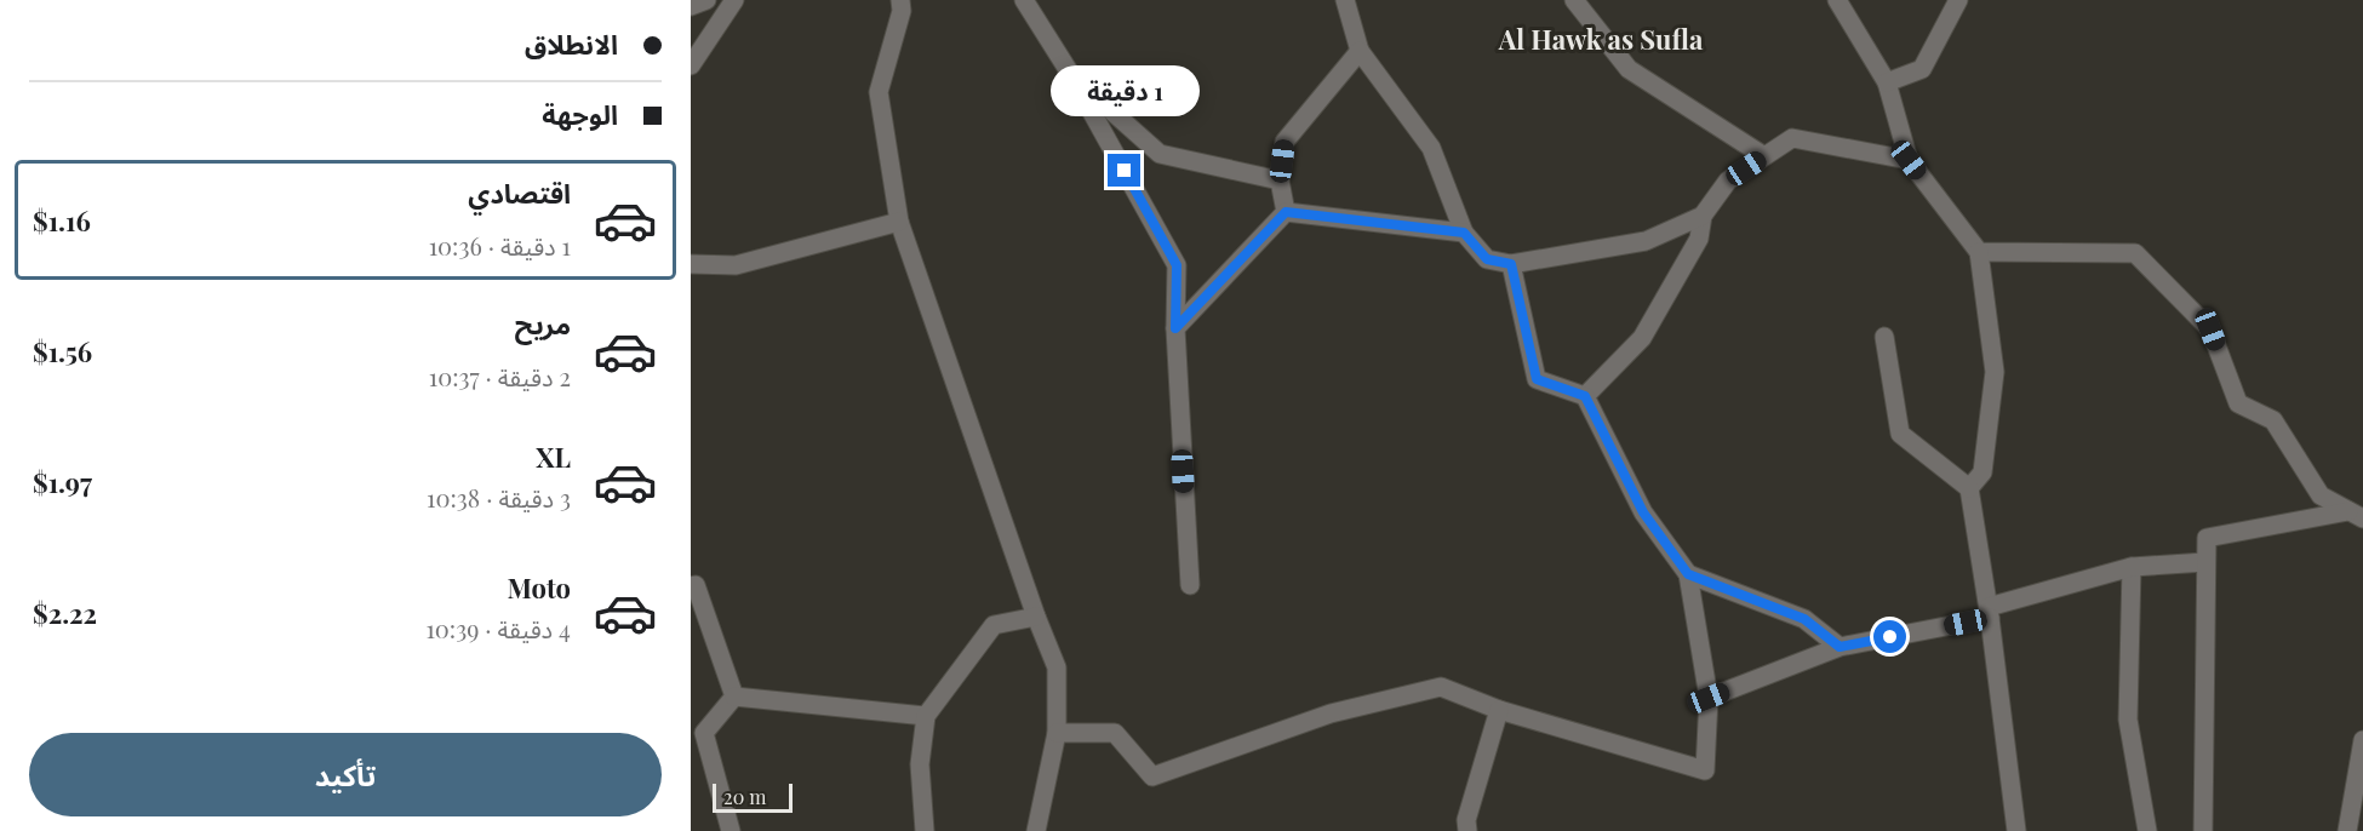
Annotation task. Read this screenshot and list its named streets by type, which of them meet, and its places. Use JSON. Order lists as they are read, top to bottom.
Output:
{
  "districts": ["Al Hawk as Sufla"],
  "scale_bar": "20 m",
  "page": {
    "banner": ["الانطلاق", "الوجهة"],
    "bubble": "1 دقيقة",
    "list": [
      {
        "name": "اقتصادي",
        "note": "1 دقيقة · 10:36",
        "value": "$1.16"
      },
      {
        "name": "مريح",
        "note": "2 دقيقة · 10:37",
        "value": "$1.56"
      },
      {
        "name": "XL",
        "note": "3 دقيقة · 10:38",
        "value": "$1.97"
      },
      {
        "name": "Moto",
        "note": "4 دقيقة · 10:39",
        "value": "$2.22"
      }
    ],
    "buttons": "تأكيد",
    "scale": "20 m"
  }
}
